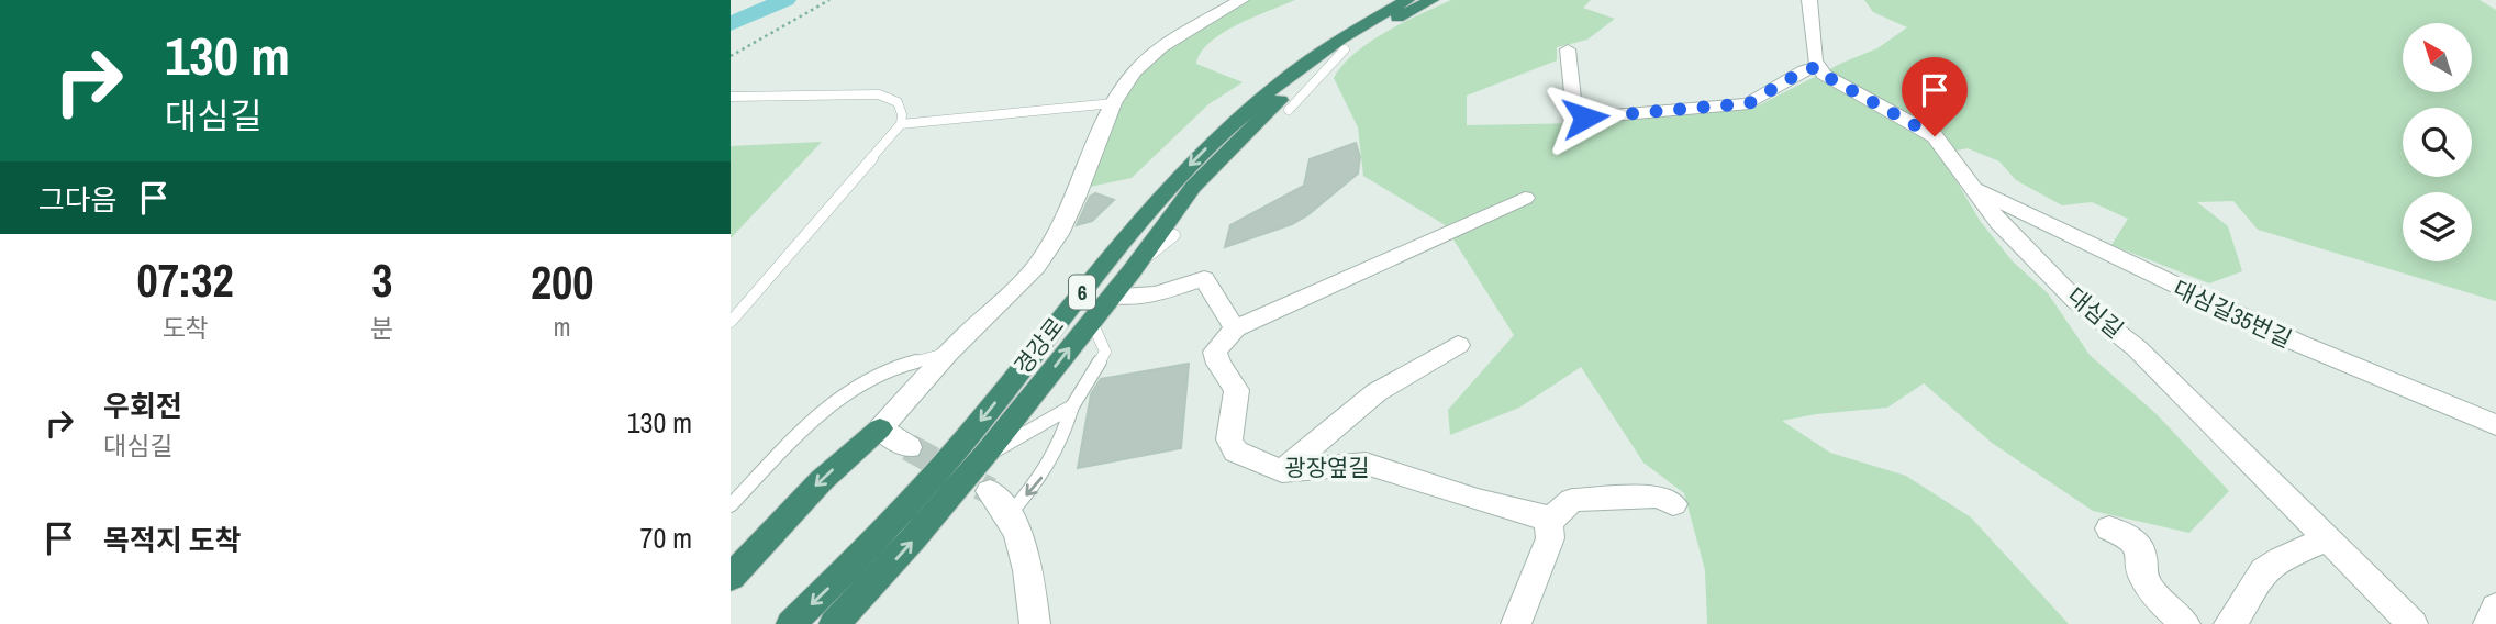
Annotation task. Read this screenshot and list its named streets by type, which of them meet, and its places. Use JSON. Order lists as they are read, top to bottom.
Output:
{
  "streets": {
    "highway": ["6", "경강로"],
    "street": ["대심길", "대심길35번길", "광장옆길"]
  },
  "crossings": [
    ["대심길", "대심길35번길"]
  ],
  "north": "top left",
  "page": {
    "turn": ["130 m", "대심길"],
    "then": "그다음",
    "eta": [
      "07:32",
      "도착",
      "3",
      "분",
      "200",
      "m"
    ],
    "list": [
      {
        "name": "우회전",
        "note": "대심길",
        "value": "130 m"
      },
      {
        "name": "목적지 도착",
        "value": "70 m"
      }
    ]
  }
}
